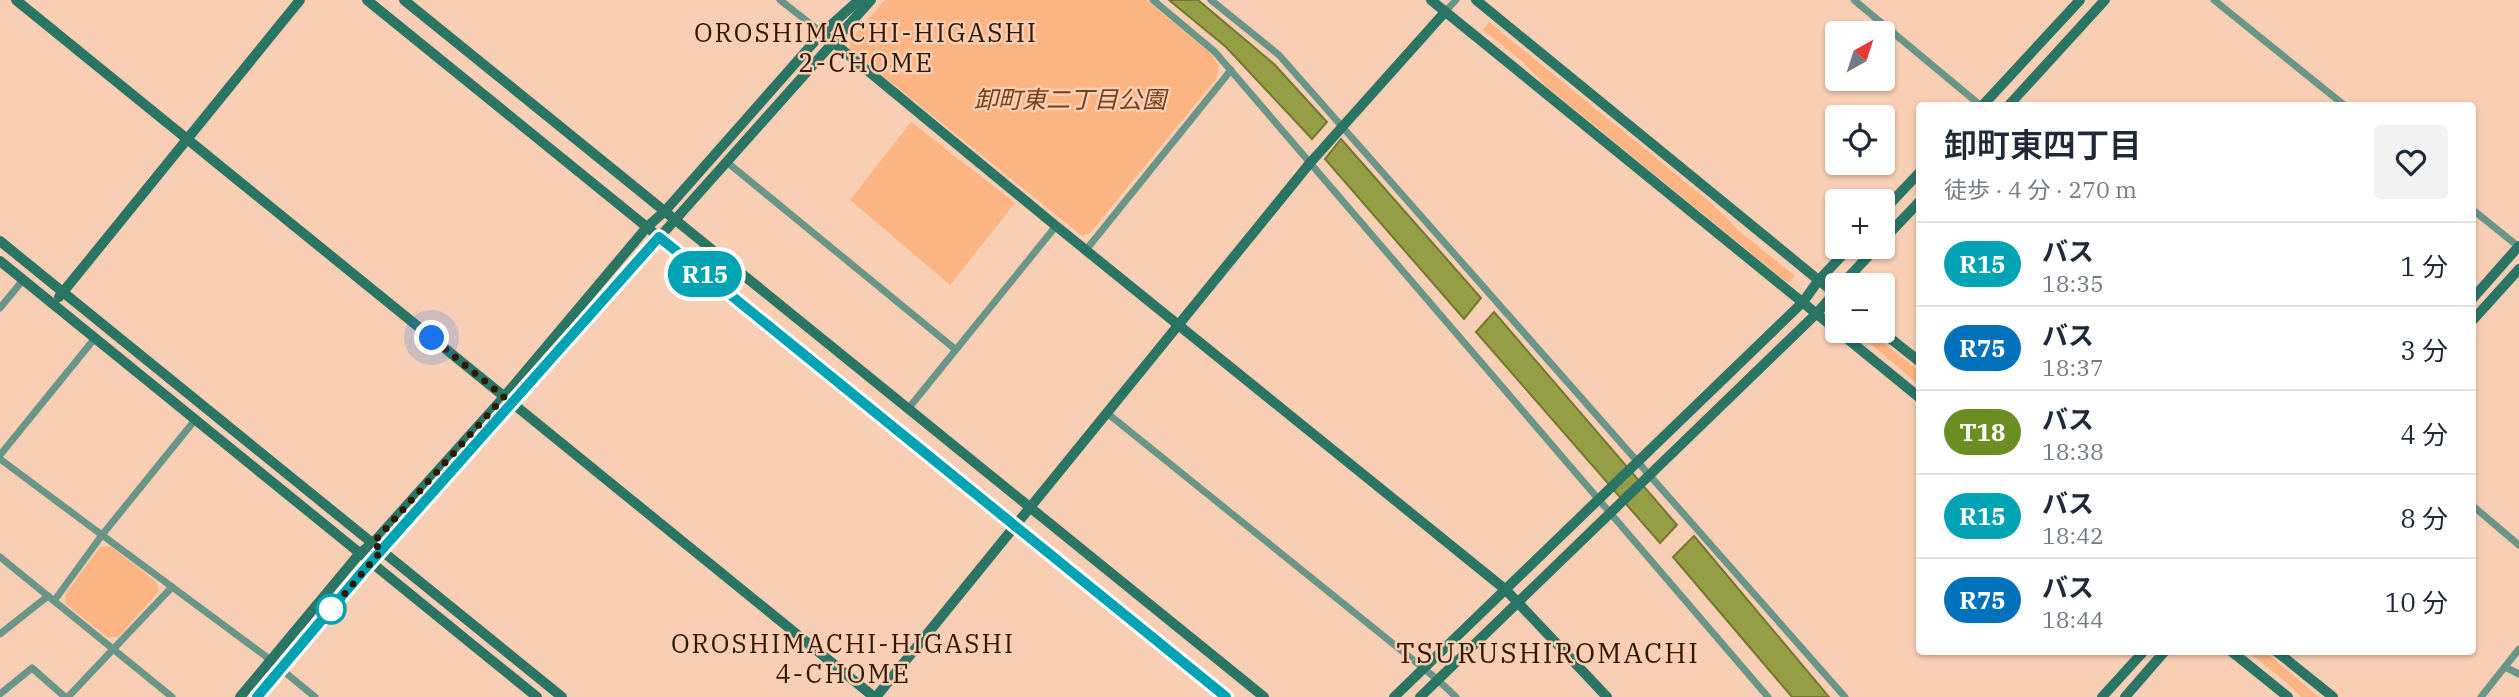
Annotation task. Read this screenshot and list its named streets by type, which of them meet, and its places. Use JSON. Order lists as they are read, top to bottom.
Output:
{
  "districts": ["OROSHIMACHI-HIGASHI 2-CHOME", "OROSHIMACHI-HIGASHI 4-CHOME", "TSURUSHIROMACHI"],
  "parks": ["卸町東二丁目公園"],
  "lines": ["bus line R15"],
  "north": "top right",
  "page": {
    "on_map": "R15",
    "map_buttons": ["+", "−"],
    "heading": ["卸町東四丁目", "徒歩 · 4 分 · 270 m"],
    "list": [
      {
        "mark": "R15",
        "name": "バス",
        "note": "18:35",
        "value": "1 分"
      },
      {
        "mark": "R75",
        "name": "バス",
        "note": "18:37",
        "value": "3 分"
      },
      {
        "mark": "T18",
        "name": "バス",
        "note": "18:38",
        "value": "4 分"
      },
      {
        "mark": "R15",
        "name": "バス",
        "note": "18:42",
        "value": "8 分"
      },
      {
        "mark": "R75",
        "name": "バス",
        "note": "18:44",
        "value": "10 分"
      }
    ]
  }
}
